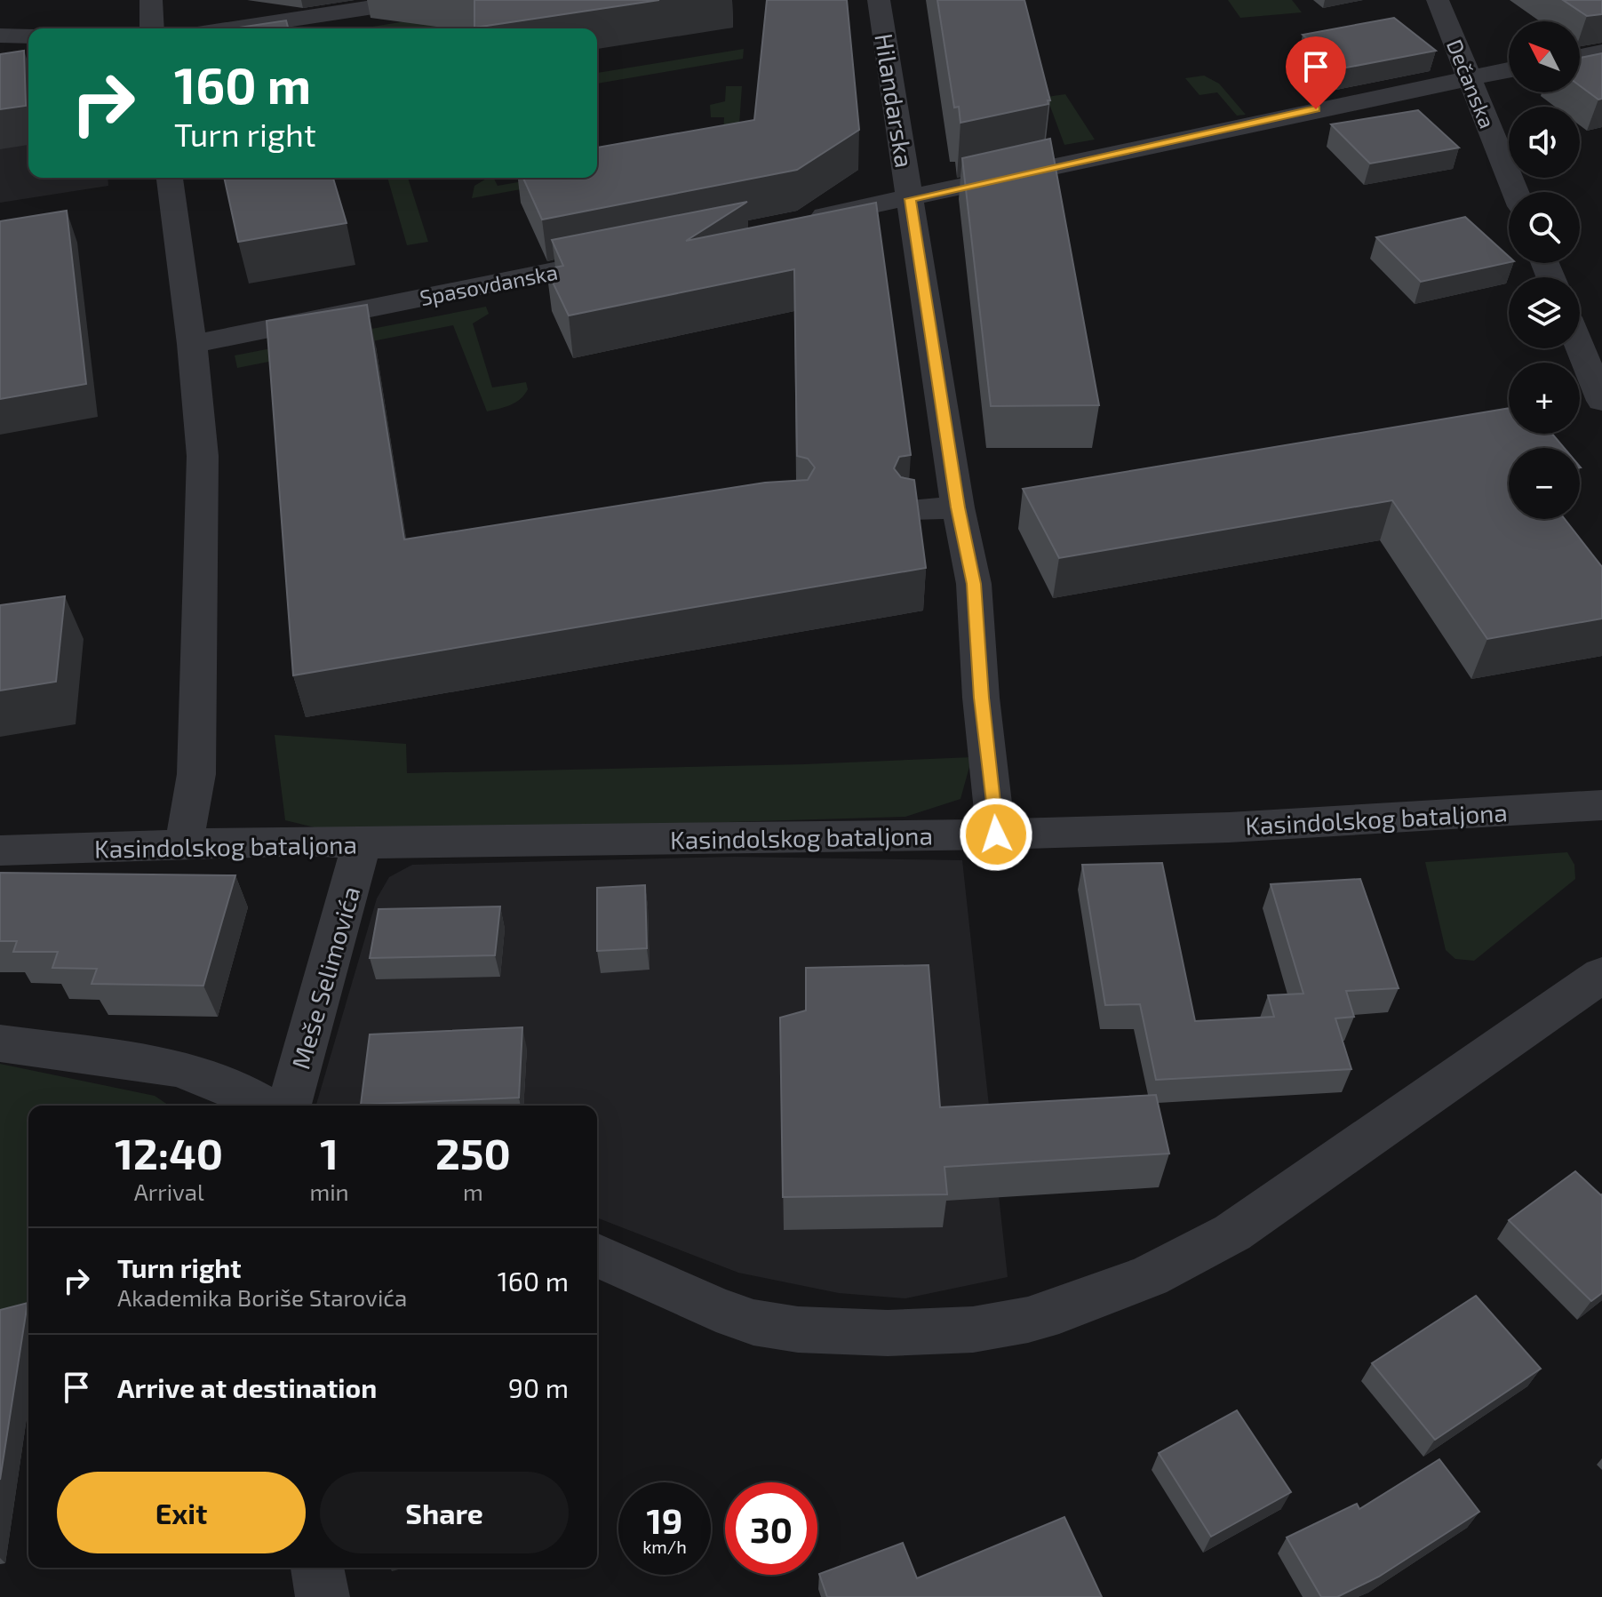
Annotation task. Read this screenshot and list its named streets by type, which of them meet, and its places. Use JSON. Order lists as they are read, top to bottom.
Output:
{
  "streets": {
    "street": [
      "Dečanska",
      "Hilandarska",
      "Spasovdanska",
      "Kasindolskog bataljona",
      "Meše Selimovića"
    ]
  },
  "crossings": [
    ["Hilandarska", "Kasindolskog bataljona"],
    ["Kasindolskog bataljona", "Meše Selimovića"]
  ],
  "north": "top left",
  "page": {
    "map_buttons": ["+", "−"],
    "turn": ["160 m", "Turn right"],
    "eta": [
      "12:40",
      "Arrival",
      "1",
      "min",
      "250",
      "m"
    ],
    "list": [
      {
        "name": "Turn right",
        "note": "Akademika Boriše Starovića",
        "value": "160 m"
      },
      {
        "name": "Arrive at destination",
        "value": "90 m"
      }
    ],
    "buttons": ["Exit", "Share"],
    "speed": "19 km/h",
    "limit": "30"
  }
}
